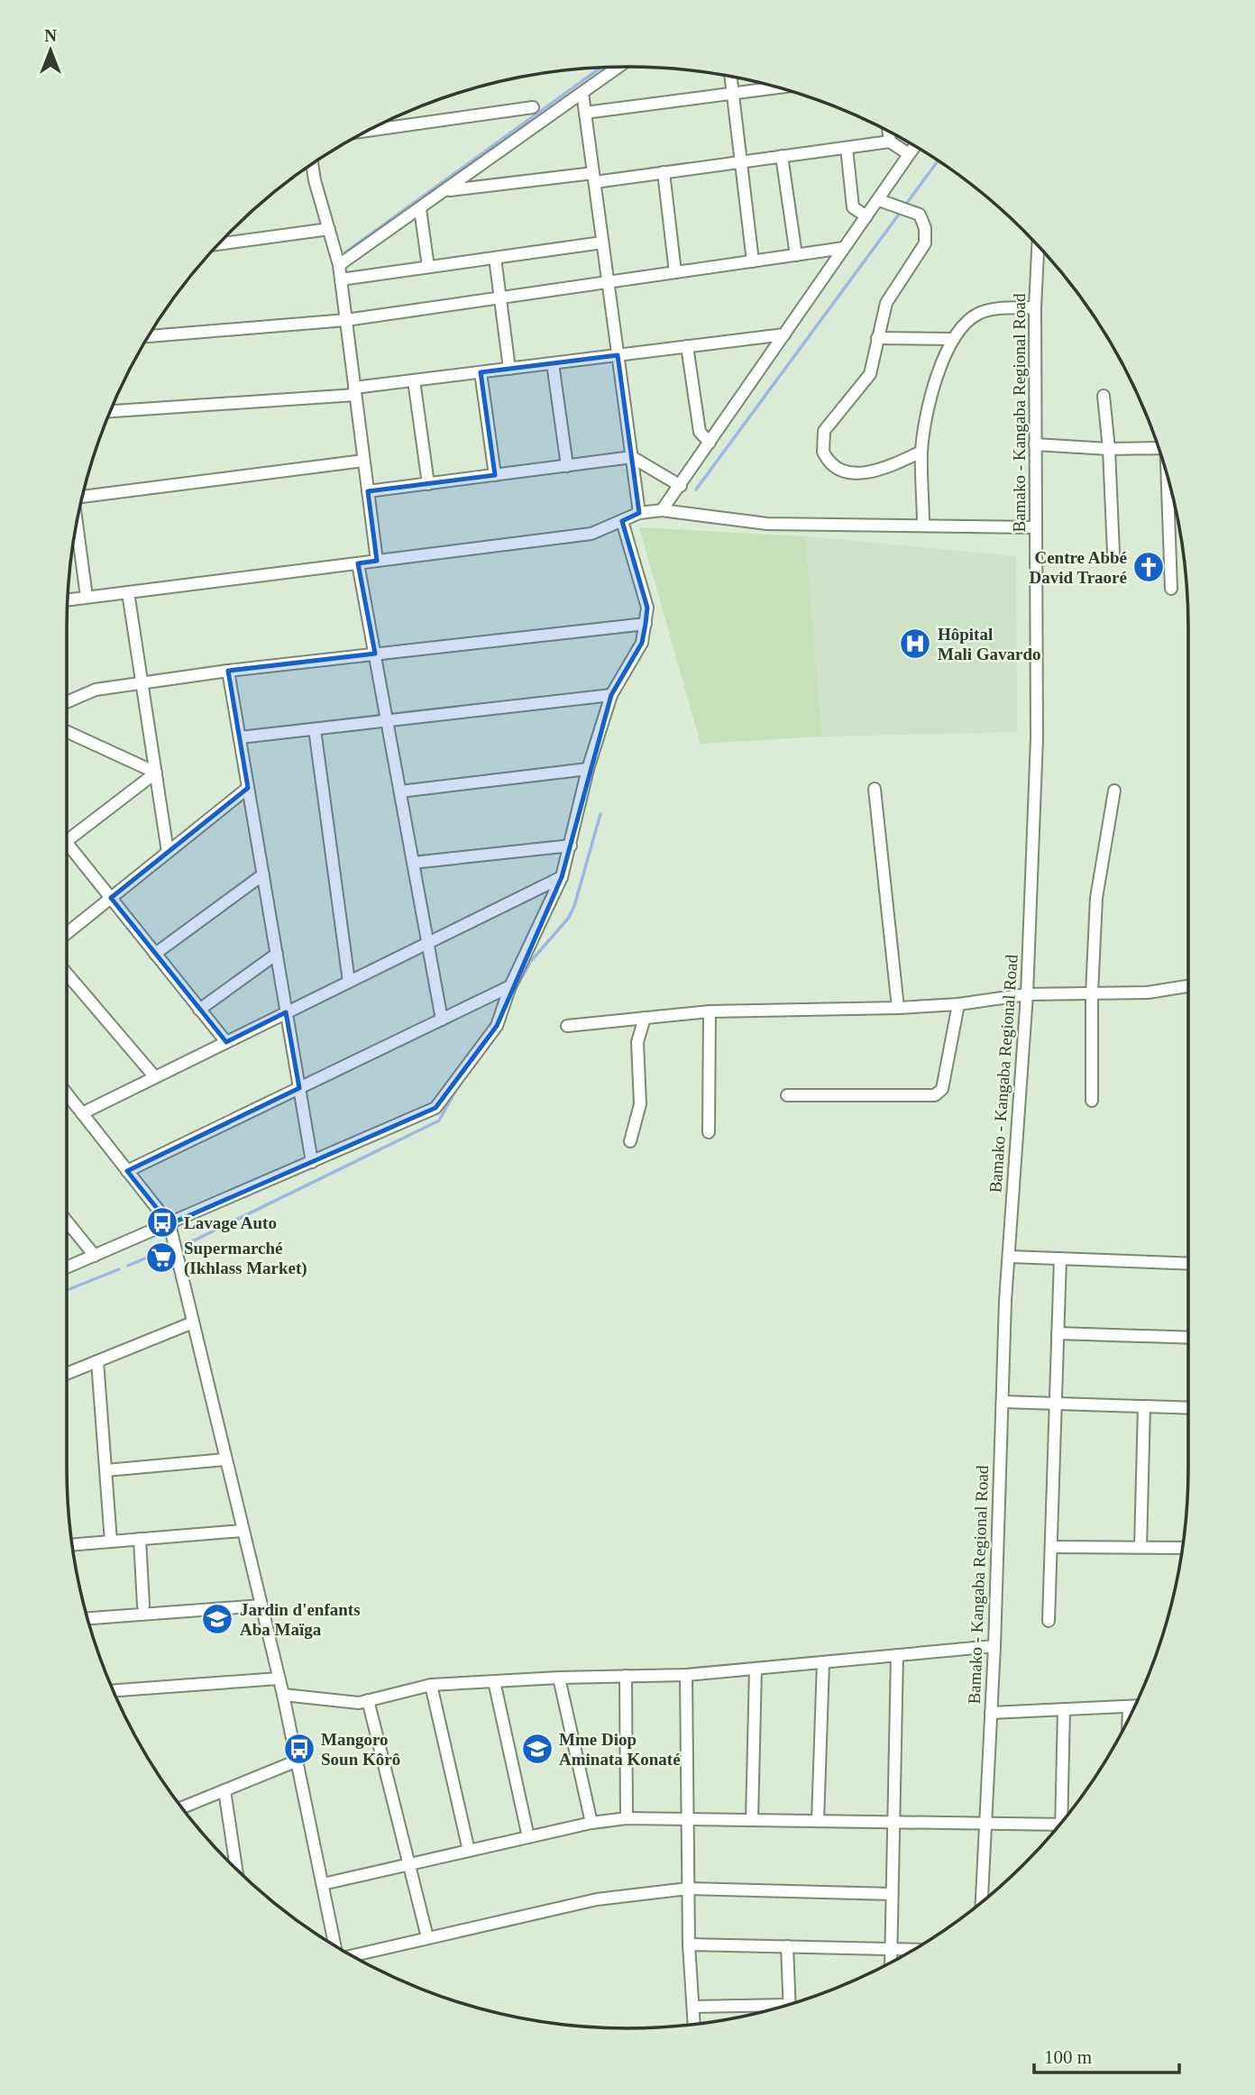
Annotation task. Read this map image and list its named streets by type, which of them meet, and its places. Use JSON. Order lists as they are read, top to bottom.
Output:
{
  "streets": {
    "street": ["Bamako - Kangaba Regional Road"]
  },
  "places": {
    "church": ["Centre Abbé David Traoré"],
    "hospital": ["Hôpital Mali Gavardo"],
    "bus stop": ["Lavage Auto", "Mangoro Soun Kôrô"],
    "supermarket": ["Supermarché (Ikhlass Market)"],
    "school or university": ["Jardin d'enfants Aba Maïga", "Mme Diop Aminata Konaté"]
  },
  "scale_bar": "100 m",
  "north": "top"
}
